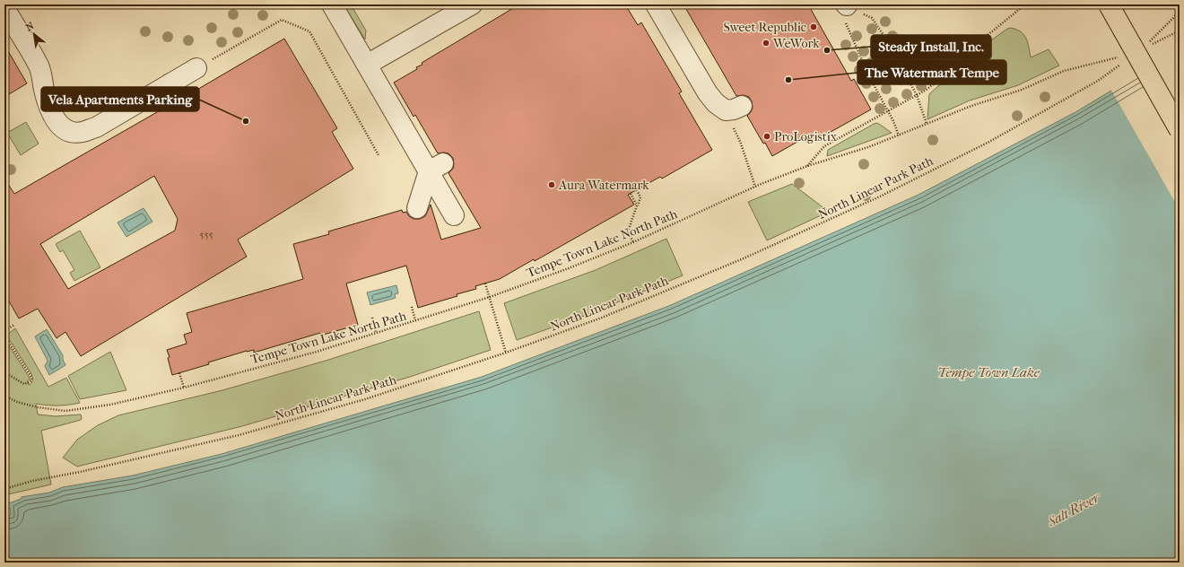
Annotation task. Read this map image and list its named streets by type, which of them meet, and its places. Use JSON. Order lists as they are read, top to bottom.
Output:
{
  "streets": {
    "path": ["North Linear Park Path", "Tempe Town Lake North Path"]
  },
  "water": ["Tempe Town Lake", "Salt River"],
  "places": [
    "Sweet Republic",
    "WeWork",
    "Steady Install, Inc.",
    "The Watermark Tempe",
    "Vela Apartments Parking",
    "ProLogistix",
    "Aura Watermark"
  ],
  "house_numbers": ["555"],
  "north": "top left"
}
